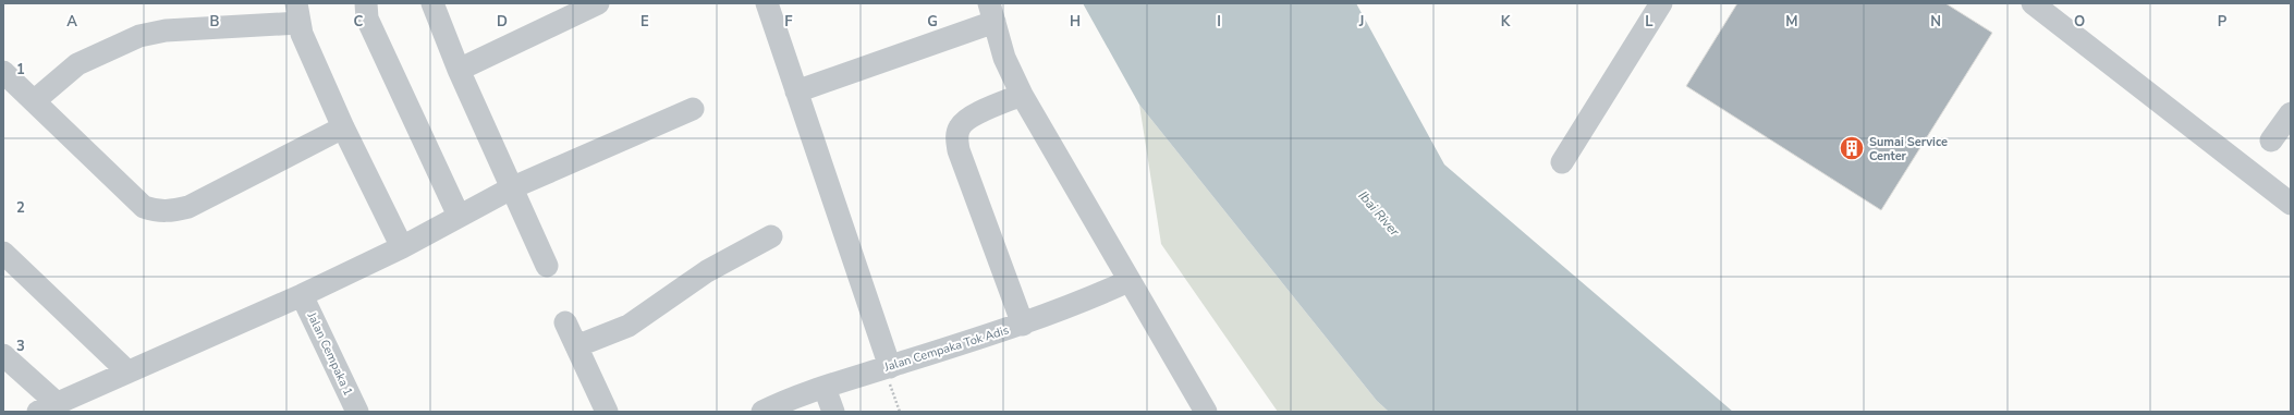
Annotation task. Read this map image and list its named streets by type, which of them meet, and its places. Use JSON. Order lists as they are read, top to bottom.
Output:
{
  "streets": {
    "street": ["Jalan Cempaka Tok Adis", "Jalan Cempaka 1"]
  },
  "water": ["Ibai River"],
  "places": {
    "building": ["Sumai Service Center"]
  },
  "grid": {
    "columns": [
      "A",
      "B",
      "C",
      "D",
      "E",
      "F",
      "G",
      "H",
      "I",
      "J",
      "K",
      "L",
      "M",
      "N",
      "O",
      "P"
    ],
    "rows": ["1", "2", "3"]
  }
}
